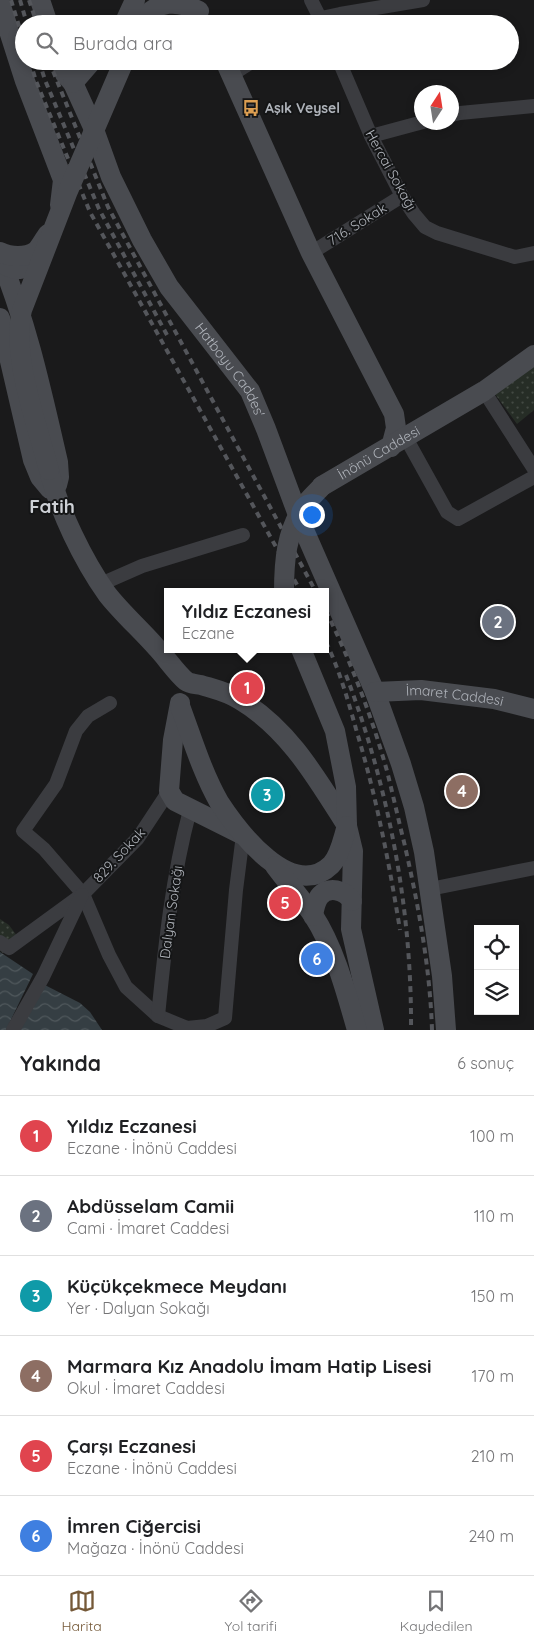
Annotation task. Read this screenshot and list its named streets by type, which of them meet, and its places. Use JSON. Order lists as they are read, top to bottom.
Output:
{
  "streets": {
    "street": [
      "Hercai Sokağı",
      "716. Sokak",
      "Hatboyu Caddes'",
      "İnönü Caddesi",
      "İmaret Caddesi",
      "829. Sokak",
      "Dalyan Sokağı"
    ]
  },
  "crossings": [
    ["Hercai Sokağı", "716. Sokak"],
    ["Hatboyu Caddes'", "İmaret Caddesi"]
  ],
  "districts": ["Fatih"],
  "places": {
    "bus stop": ["Aşık Veysel"]
  },
  "north": "top",
  "page": {
    "search": "Burada ara",
    "popup": ["Yıldız Eczanesi", "Eczane"],
    "pins": [
      "2",
      "1",
      "4",
      "3",
      "5",
      "6"
    ],
    "heading": ["Yakında", "6 sonuç"],
    "list": [
      {
        "mark": "1",
        "name": "Yıldız Eczanesi",
        "note": "Eczane · İnönü Caddesi",
        "value": "100 m"
      },
      {
        "mark": "2",
        "name": "Abdüsselam Camii",
        "note": "Cami · İmaret Caddesi",
        "value": "110 m"
      },
      {
        "mark": "3",
        "name": "Küçükçekmece Meydanı",
        "note": "Yer · Dalyan Sokağı",
        "value": "150 m"
      },
      {
        "mark": "4",
        "name": "Marmara Kız Anadolu İmam Hatip Lisesi",
        "note": "Okul · İmaret Caddesi",
        "value": "170 m"
      },
      {
        "mark": "5",
        "name": "Çarşı Eczanesi",
        "note": "Eczane · İnönü Caddesi",
        "value": "210 m"
      },
      {
        "mark": "6",
        "name": "İmren Ciğercisi",
        "note": "Mağaza · İnönü Caddesi",
        "value": "240 m"
      }
    ],
    "nav": ["Harita", "Yol tarifi", "Kaydedilen"]
  }
}
